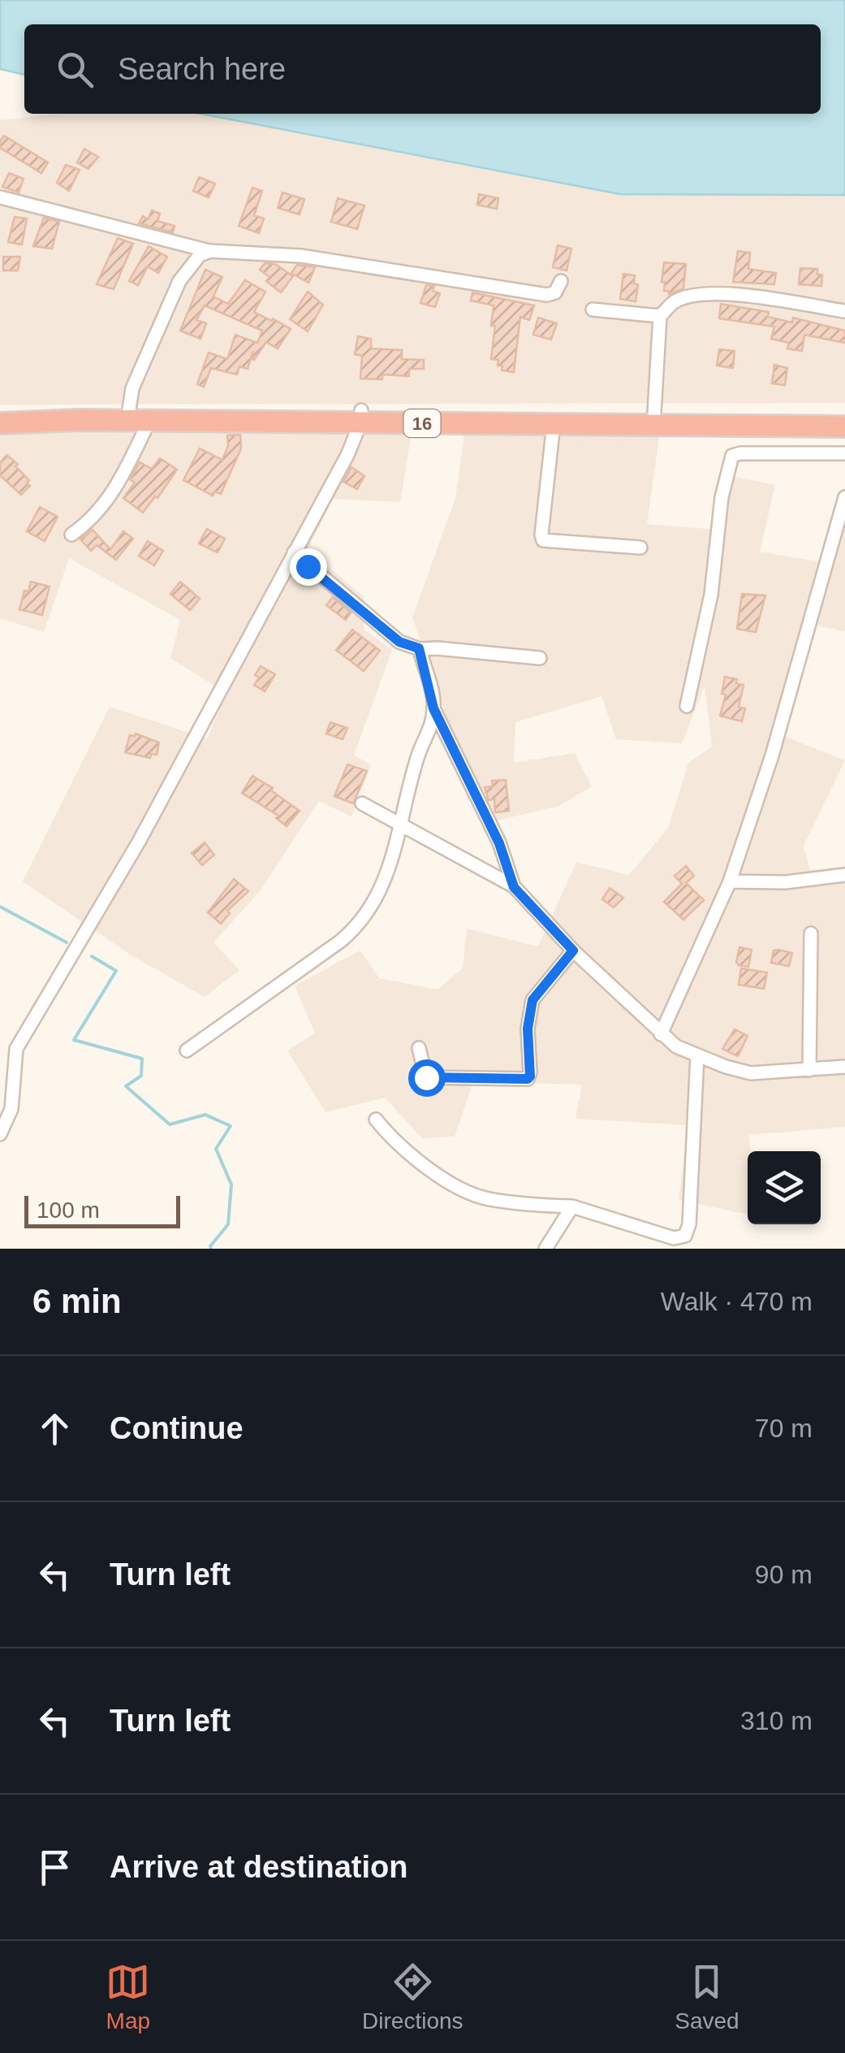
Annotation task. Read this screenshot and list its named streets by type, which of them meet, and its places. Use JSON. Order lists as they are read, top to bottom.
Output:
{
  "streets": {
    "highway": ["16"]
  },
  "scale_bar": "100 m",
  "page": {
    "search": "Search here",
    "scale": "100 m",
    "heading": ["6 min", "Walk · 470 m"],
    "list": [
      ["Continue", "70 m"],
      ["Turn left", "90 m"],
      ["Turn left", "310 m"],
      "Arrive at destination"
    ],
    "nav": ["Map", "Directions", "Saved"]
  }
}
